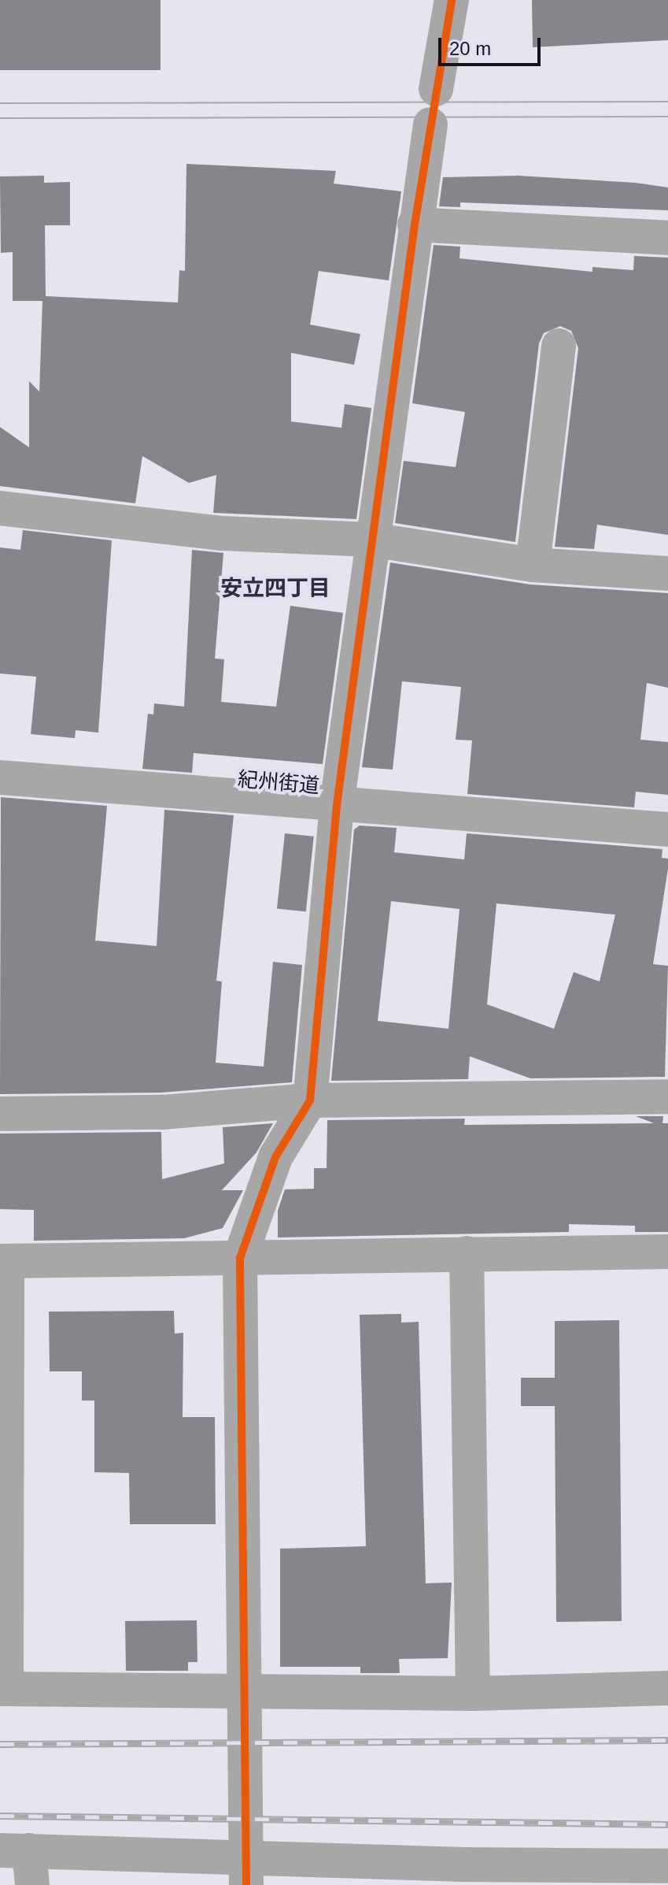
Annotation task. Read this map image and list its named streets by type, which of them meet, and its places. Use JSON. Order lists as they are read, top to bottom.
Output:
{
  "streets": {
    "street": ["紀州街道"]
  },
  "districts": ["安立四丁目"],
  "scale_bar": "20 m"
}
